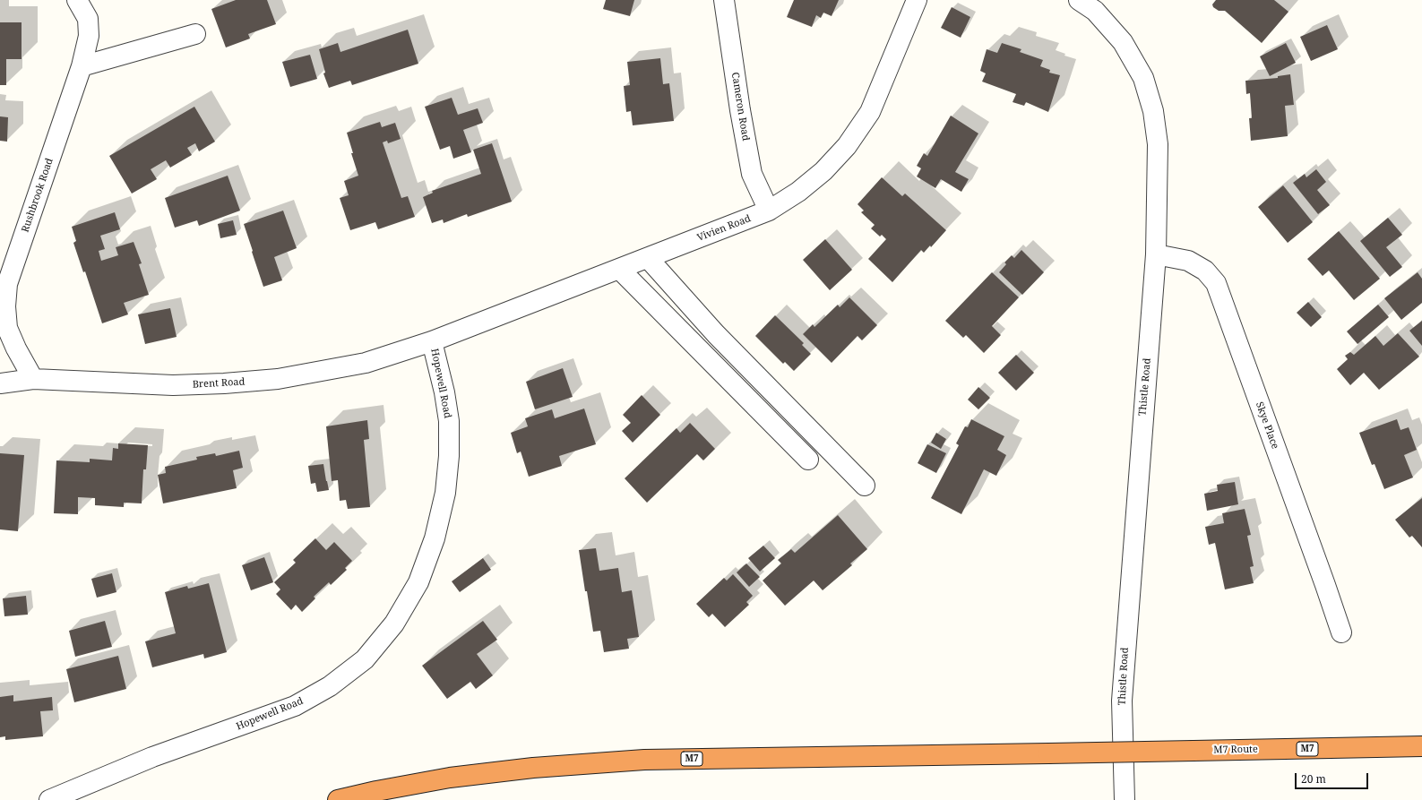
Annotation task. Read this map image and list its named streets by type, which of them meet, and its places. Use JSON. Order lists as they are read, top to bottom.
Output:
{
  "streets": {
    "highway": ["M7", "M7 Route"],
    "street": [
      "Cameron Road",
      "Rushbrook Road",
      "Vivien Road",
      "Brent Road",
      "Hopewell Road",
      "Thistle Road",
      "Skye Place"
    ]
  },
  "crossings": [
    ["Cameron Road", "Vivien Road"],
    ["Rushbrook Road", "Brent Road"],
    ["Vivien Road", "Brent Road"],
    ["Vivien Road", "Hopewell Road"],
    ["Brent Road", "Hopewell Road"],
    ["Thistle Road", "Skye Place"]
  ],
  "scale_bar": "20 m"
}
